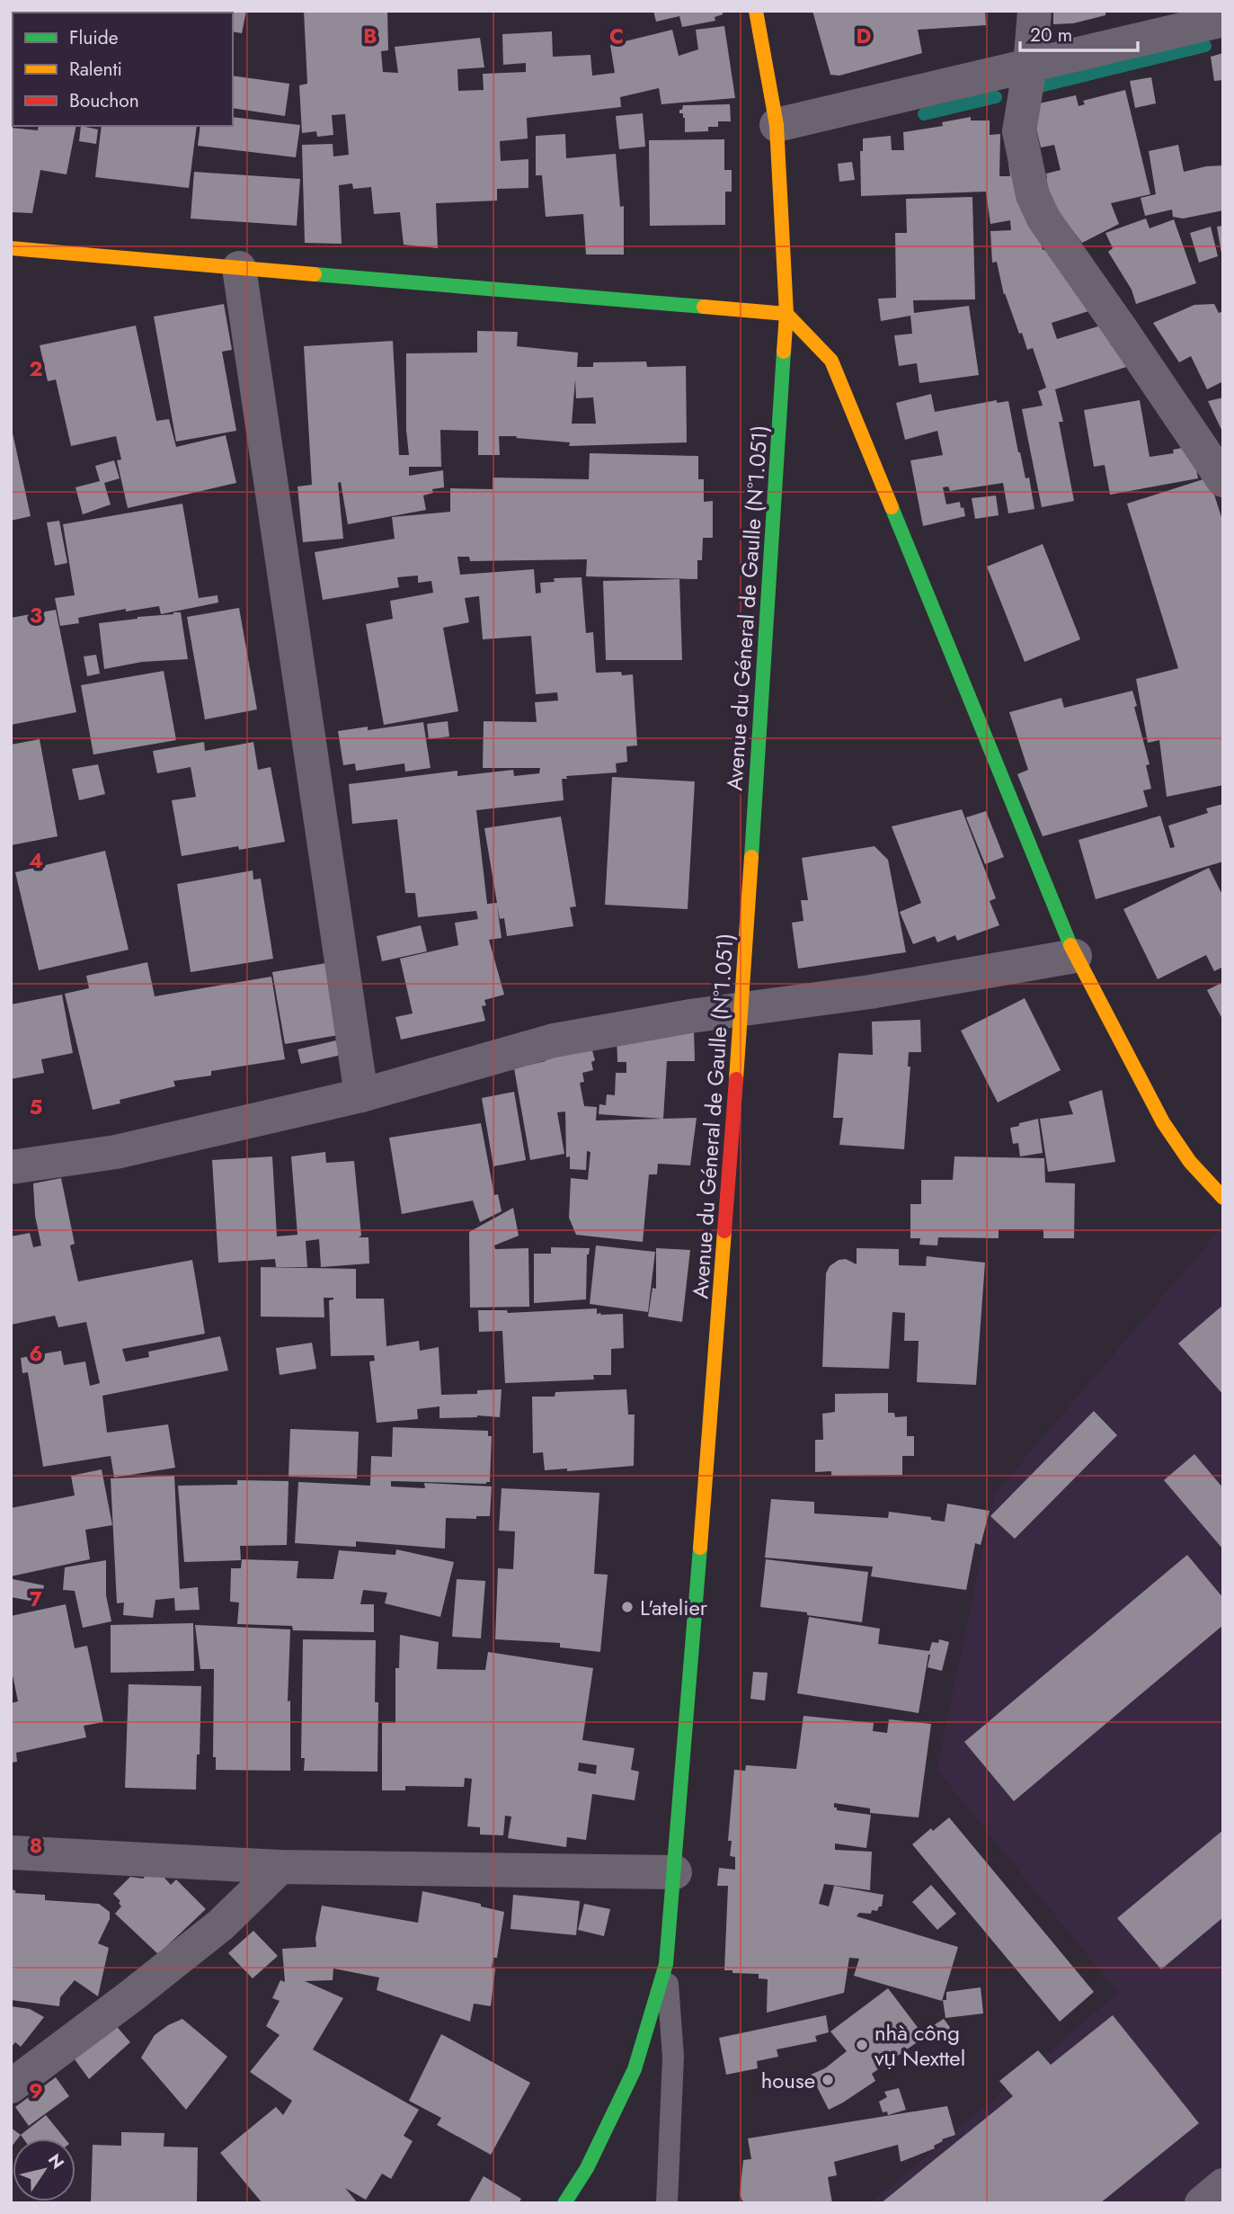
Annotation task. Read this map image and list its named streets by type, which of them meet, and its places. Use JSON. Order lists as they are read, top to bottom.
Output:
{
  "streets": {
    "main road": ["Avenue du Géneral de Gaulle (N°1.051)"]
  },
  "places": ["L'atelier", "nhà công vụ Nexttel", "house"],
  "legend": ["Fluide", "Ralenti", "Bouchon"],
  "scale_bar": "20 m",
  "north": "top right",
  "grid": {
    "columns": ["B", "C", "D"],
    "rows": [
      "2",
      "3",
      "4",
      "5",
      "6",
      "7",
      "8",
      "9"
    ]
  }
}
